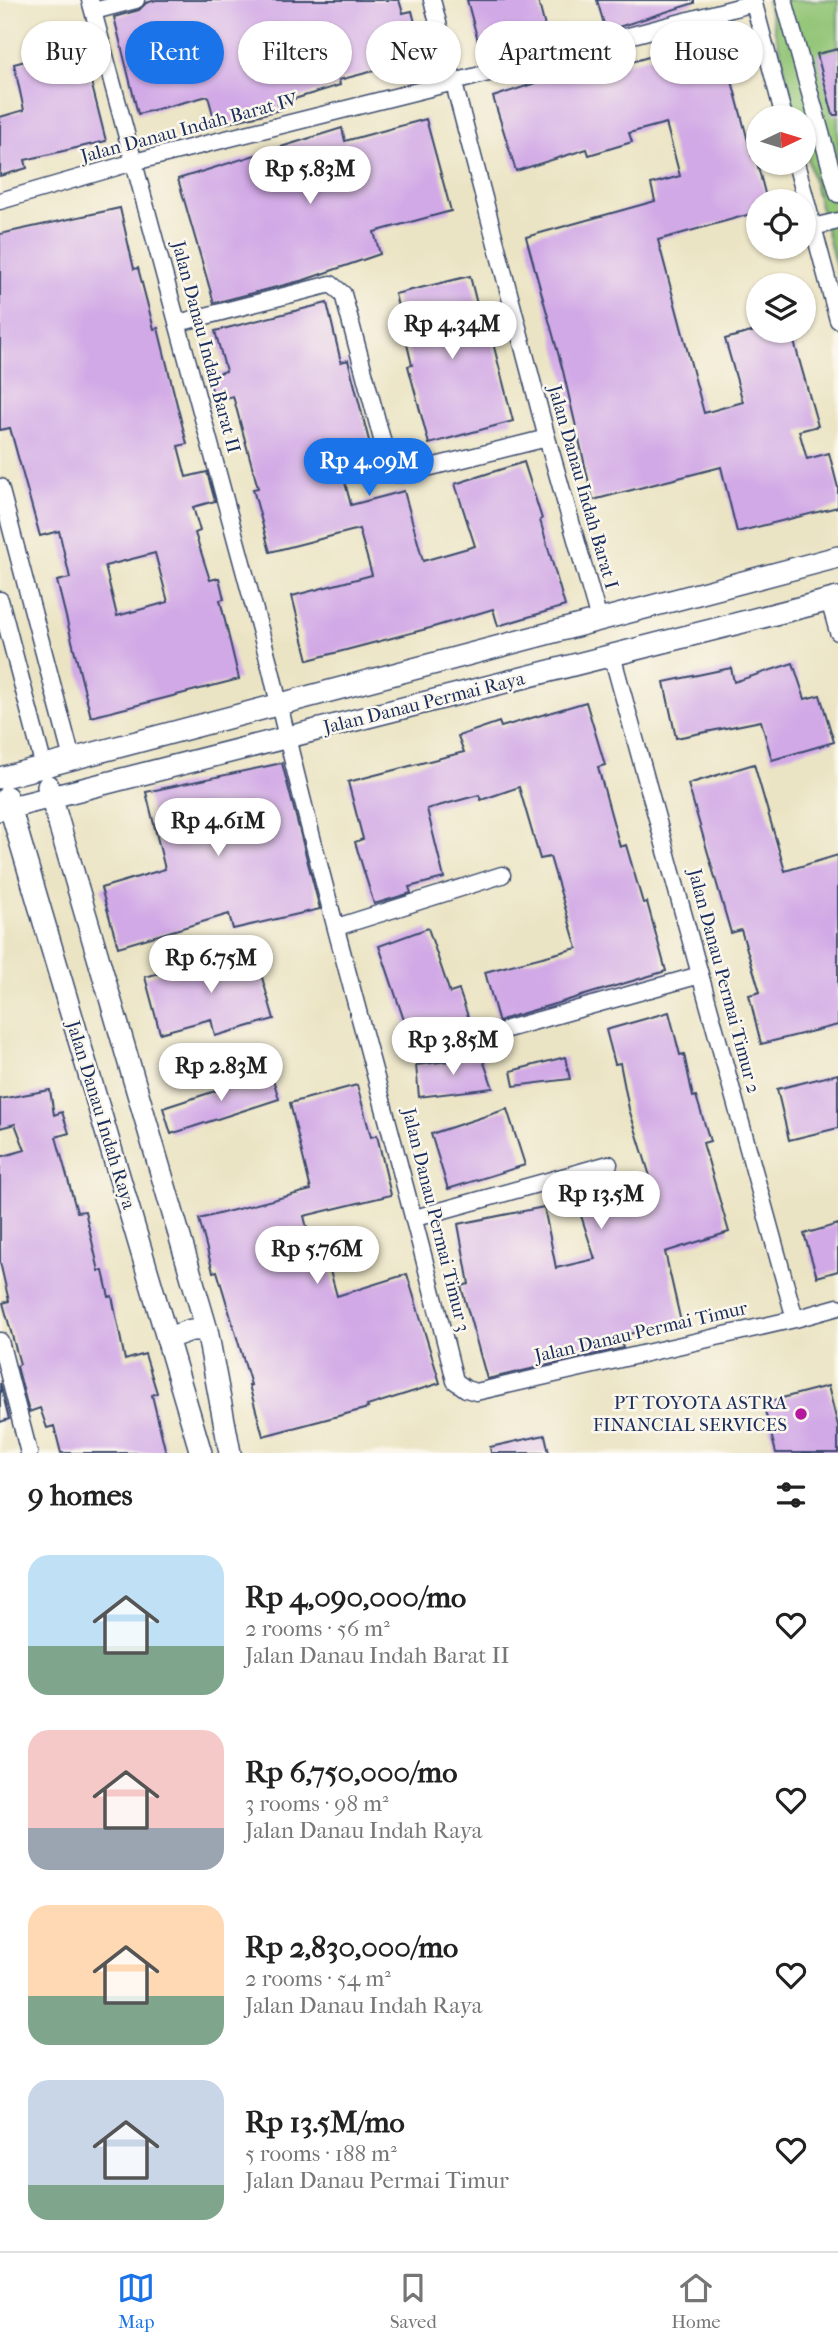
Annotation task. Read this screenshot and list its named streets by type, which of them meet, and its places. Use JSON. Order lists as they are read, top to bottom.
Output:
{
  "streets": {
    "street": [
      "Jalan Danau Indah Barat IV",
      "Jalan Danau Indah Barat II",
      "Jalan Danau Indah Barat I",
      "Jalan Danau Permai Raya",
      "Jalan Danau Permai Timur 2",
      "Jalan Danau Indah Raya",
      "Jalan Danau Permai Timur 3",
      "Jalan Danau Permai Timur"
    ]
  },
  "crossings": [
    ["Jalan Danau Indah Barat IV", "Jalan Danau Indah Barat II"],
    ["Jalan Danau Indah Barat II", "Jalan Danau Permai Raya"],
    ["Jalan Danau Indah Barat II", "Jalan Danau Permai Timur 3"],
    ["Jalan Danau Indah Barat I", "Jalan Danau Permai Raya"],
    ["Jalan Danau Permai Raya", "Jalan Danau Permai Timur 2"],
    ["Jalan Danau Permai Raya", "Jalan Danau Indah Raya"],
    ["Jalan Danau Permai Raya", "Jalan Danau Permai Timur 3"],
    ["Jalan Danau Permai Timur 2", "Jalan Danau Permai Timur"],
    ["Jalan Danau Permai Timur 3", "Jalan Danau Permai Timur"]
  ],
  "places": ["PT TOYOTA ASTRA FINANCIAL SERVICES"],
  "north": "right",
  "page": {
    "chip": [
      "Buy",
      "Rent",
      "Filters",
      "New",
      "Apartment",
      "House"
    ],
    "price": [
      "Rp 5.83M",
      "Rp 4.34M",
      "Rp 4.09M",
      "Rp 4.61M",
      "Rp 6.75M",
      "Rp 3.85M",
      "Rp 2.83M",
      "Rp 13.5M",
      "Rp 5.76M"
    ],
    "heading": "9 homes",
    "list": [
      {
        "name": "Rp 4,090,000/mo",
        "note": "2 rooms · 56 m² · Jalan Danau Indah Barat II"
      },
      {
        "name": "Rp 6,750,000/mo",
        "note": "3 rooms · 98 m² · Jalan Danau Indah Raya"
      },
      {
        "name": "Rp 2,830,000/mo",
        "note": "2 rooms · 54 m² · Jalan Danau Indah Raya"
      },
      {
        "name": "Rp 13.5M/mo",
        "note": "5 rooms · 188 m² · Jalan Danau Permai Timur"
      }
    ],
    "tabs": ["Map", "Saved", "Home"]
  }
}
